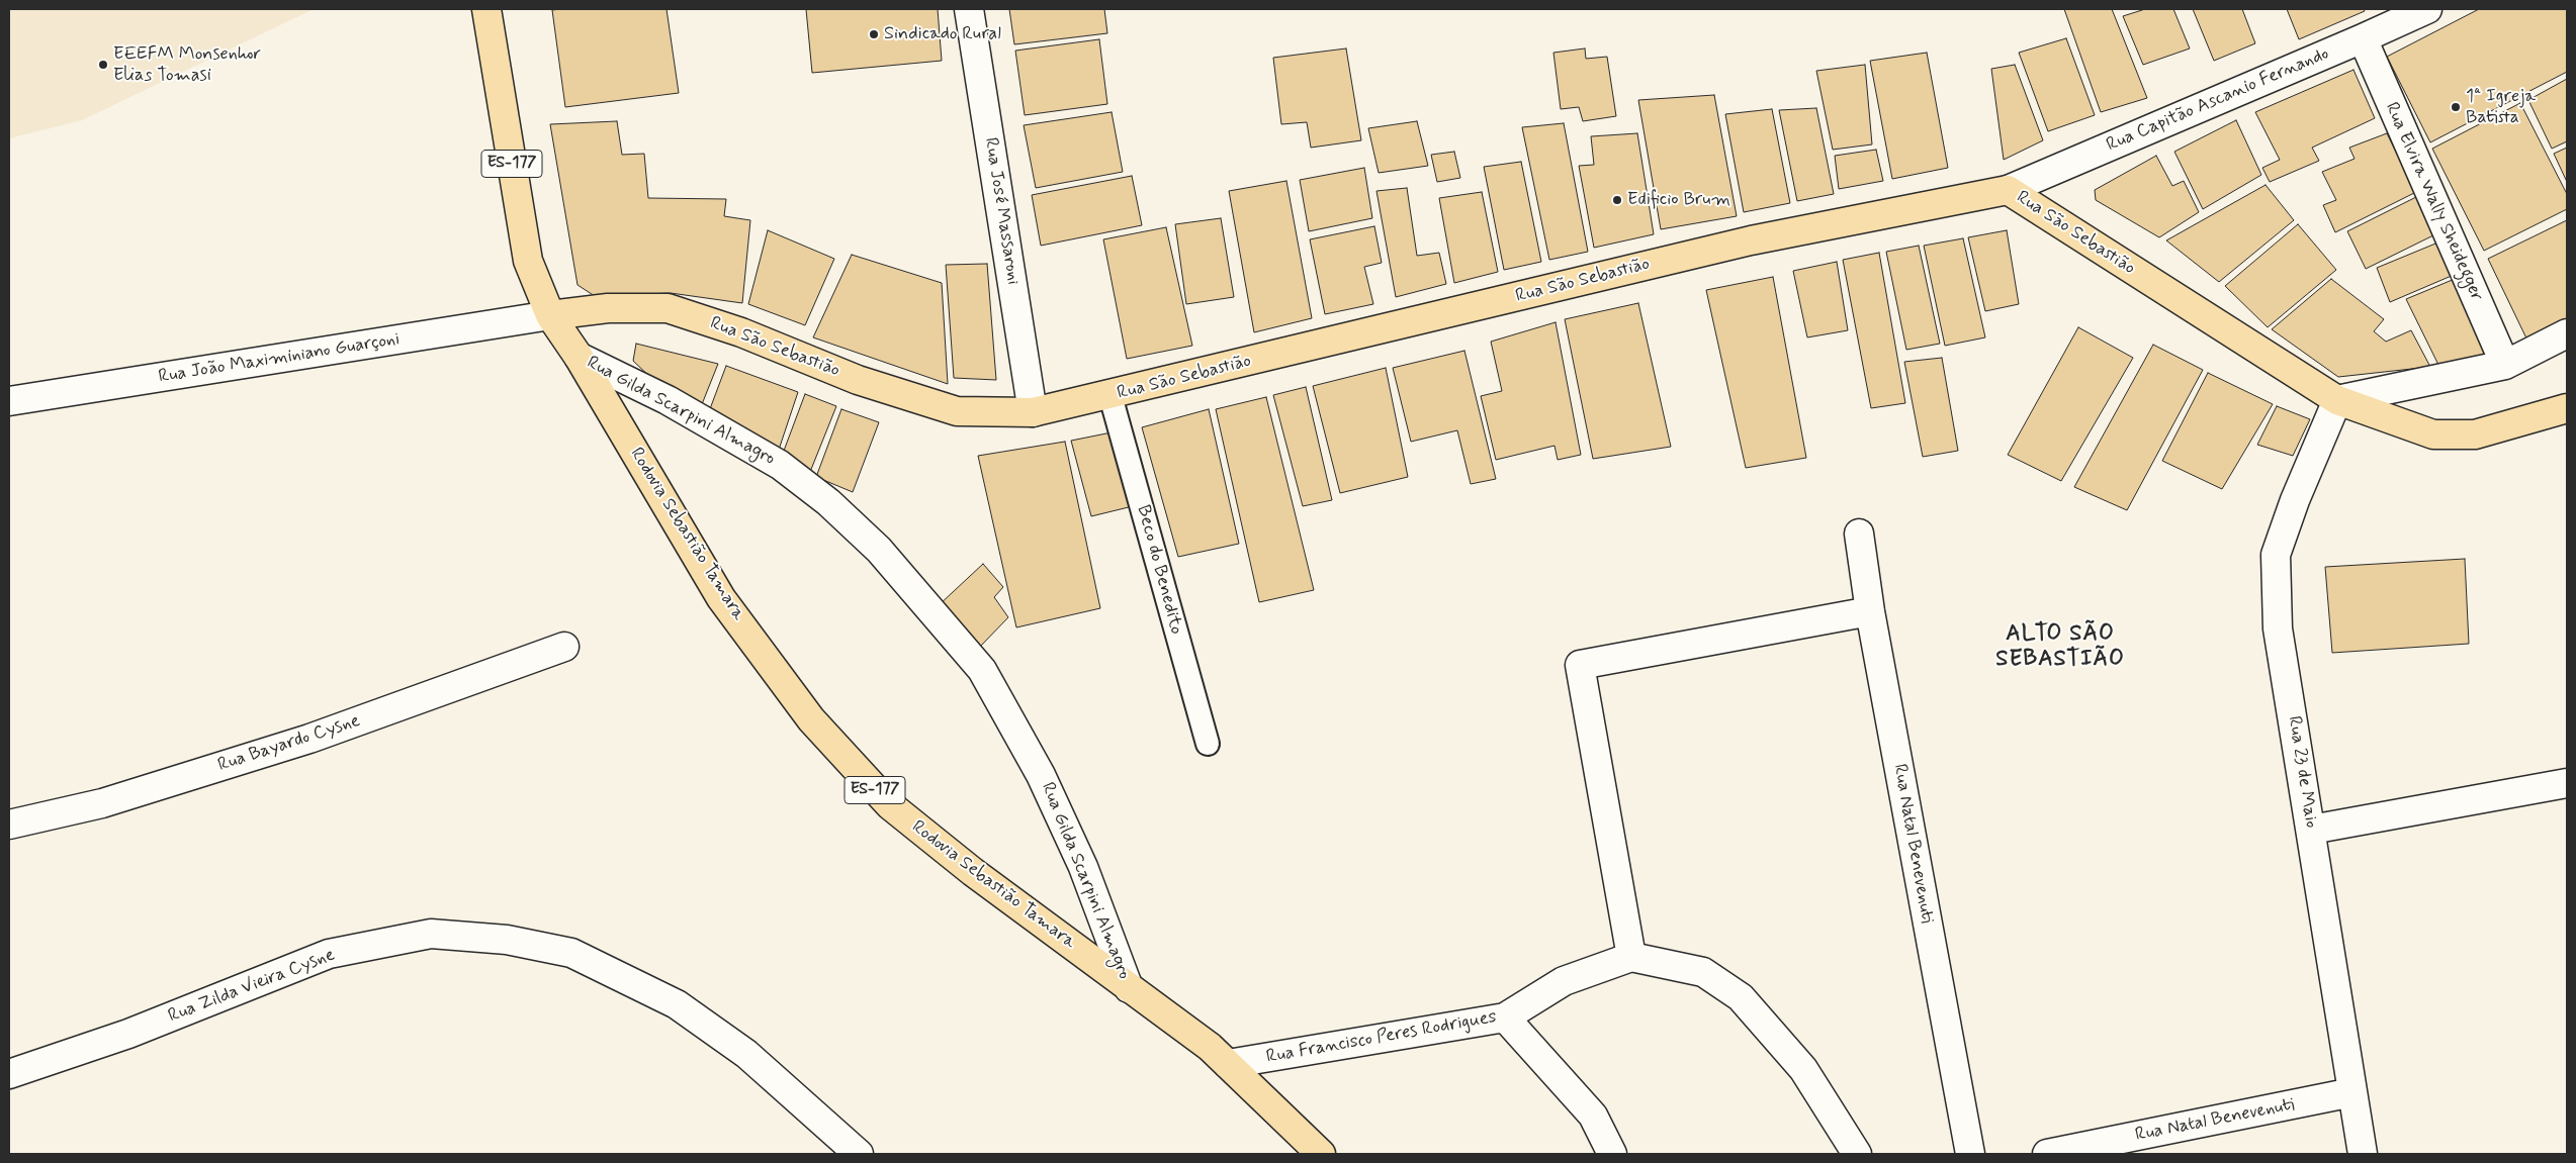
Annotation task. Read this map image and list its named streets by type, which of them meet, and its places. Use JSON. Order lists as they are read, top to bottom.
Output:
{
  "streets": {
    "main road": ["ES-177", "Rua São Sebastião", "Rodovia Sebastião Tamara"],
    "street": [
      "Rua Capitão Ascanio Fernando",
      "Rua Elvira Wally Sheidegger",
      "Rua José Massaroni",
      "Rua João Maximiniano Guarçoni",
      "Rua Gilda Scarpini Almagro",
      "Rua Bayardo Cysne",
      "Rua 23 de Maio",
      "Rua Natal Benevenuti",
      "Rua Zilda Vieira Cysne",
      "Rua Francisco Peres Rodrigues"
    ],
    "lane": ["Beco do Benedito"]
  },
  "crossings": [
    ["Rua Capitão Ascanio Fernando", "Rua Elvira Wally Sheidegger"],
    ["Rua Capitão Ascanio Fernando", "Rua São Sebastião"],
    ["ES-177", "Rua São Sebastião"],
    ["ES-177", "Rua João Maximiniano Guarçoni"],
    ["ES-177", "Rodovia Sebastião Tamara"],
    ["Rua José Massaroni", "Rua São Sebastião"],
    ["Rua São Sebastião", "Rua João Maximiniano Guarçoni"],
    ["Rua São Sebastião", "Rodovia Sebastião Tamara"],
    ["Rua São Sebastião", "Beco do Benedito"],
    ["Rua São Sebastião", "Rua 23 de Maio"],
    ["Rua João Maximiniano Guarçoni", "Rodovia Sebastião Tamara"],
    ["Rua Gilda Scarpini Almagro", "Rodovia Sebastião Tamara"],
    ["Rodovia Sebastião Tamara", "Rua Francisco Peres Rodrigues"],
    ["Rua 23 de Maio", "Rua Natal Benevenuti"]
  ],
  "districts": ["ALTO SÃO SEBASTIÃO"],
  "places": [
    "Sindicado Rural",
    "EEEFM Monsenhor Elias Tomasi",
    "1ª Igreja Batista",
    "Edificio Brum"
  ]
}
